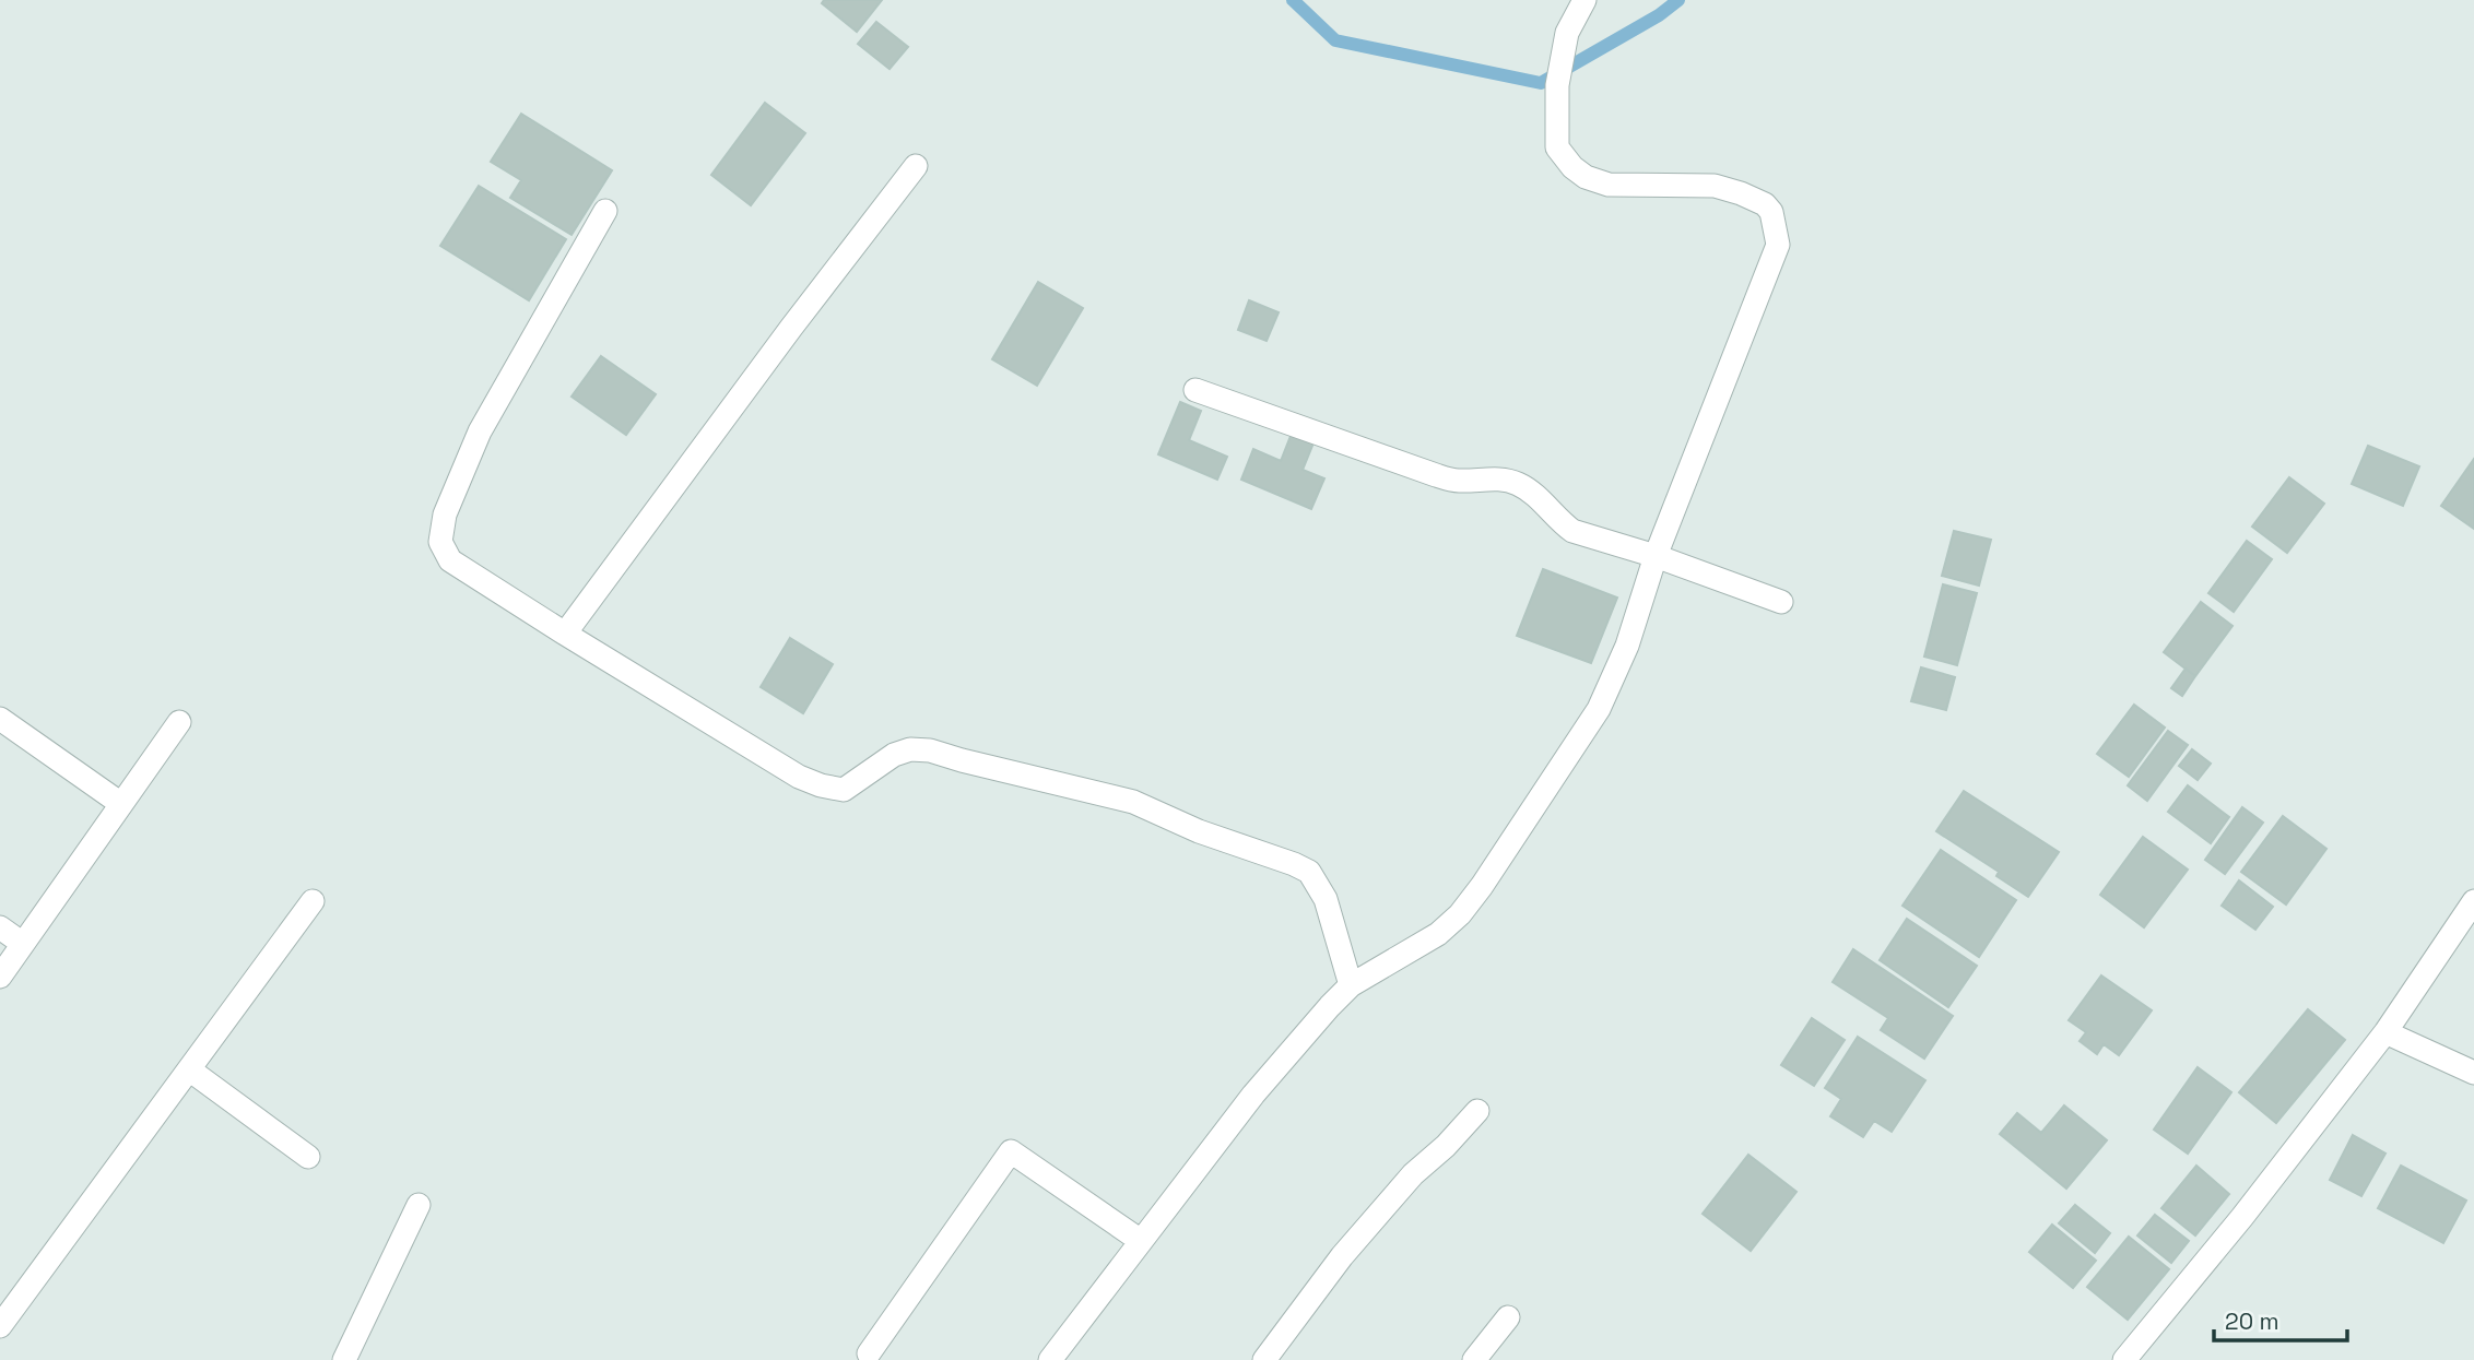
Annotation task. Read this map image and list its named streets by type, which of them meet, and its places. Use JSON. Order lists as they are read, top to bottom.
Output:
{
  "scale_bar": "20 m"
}
